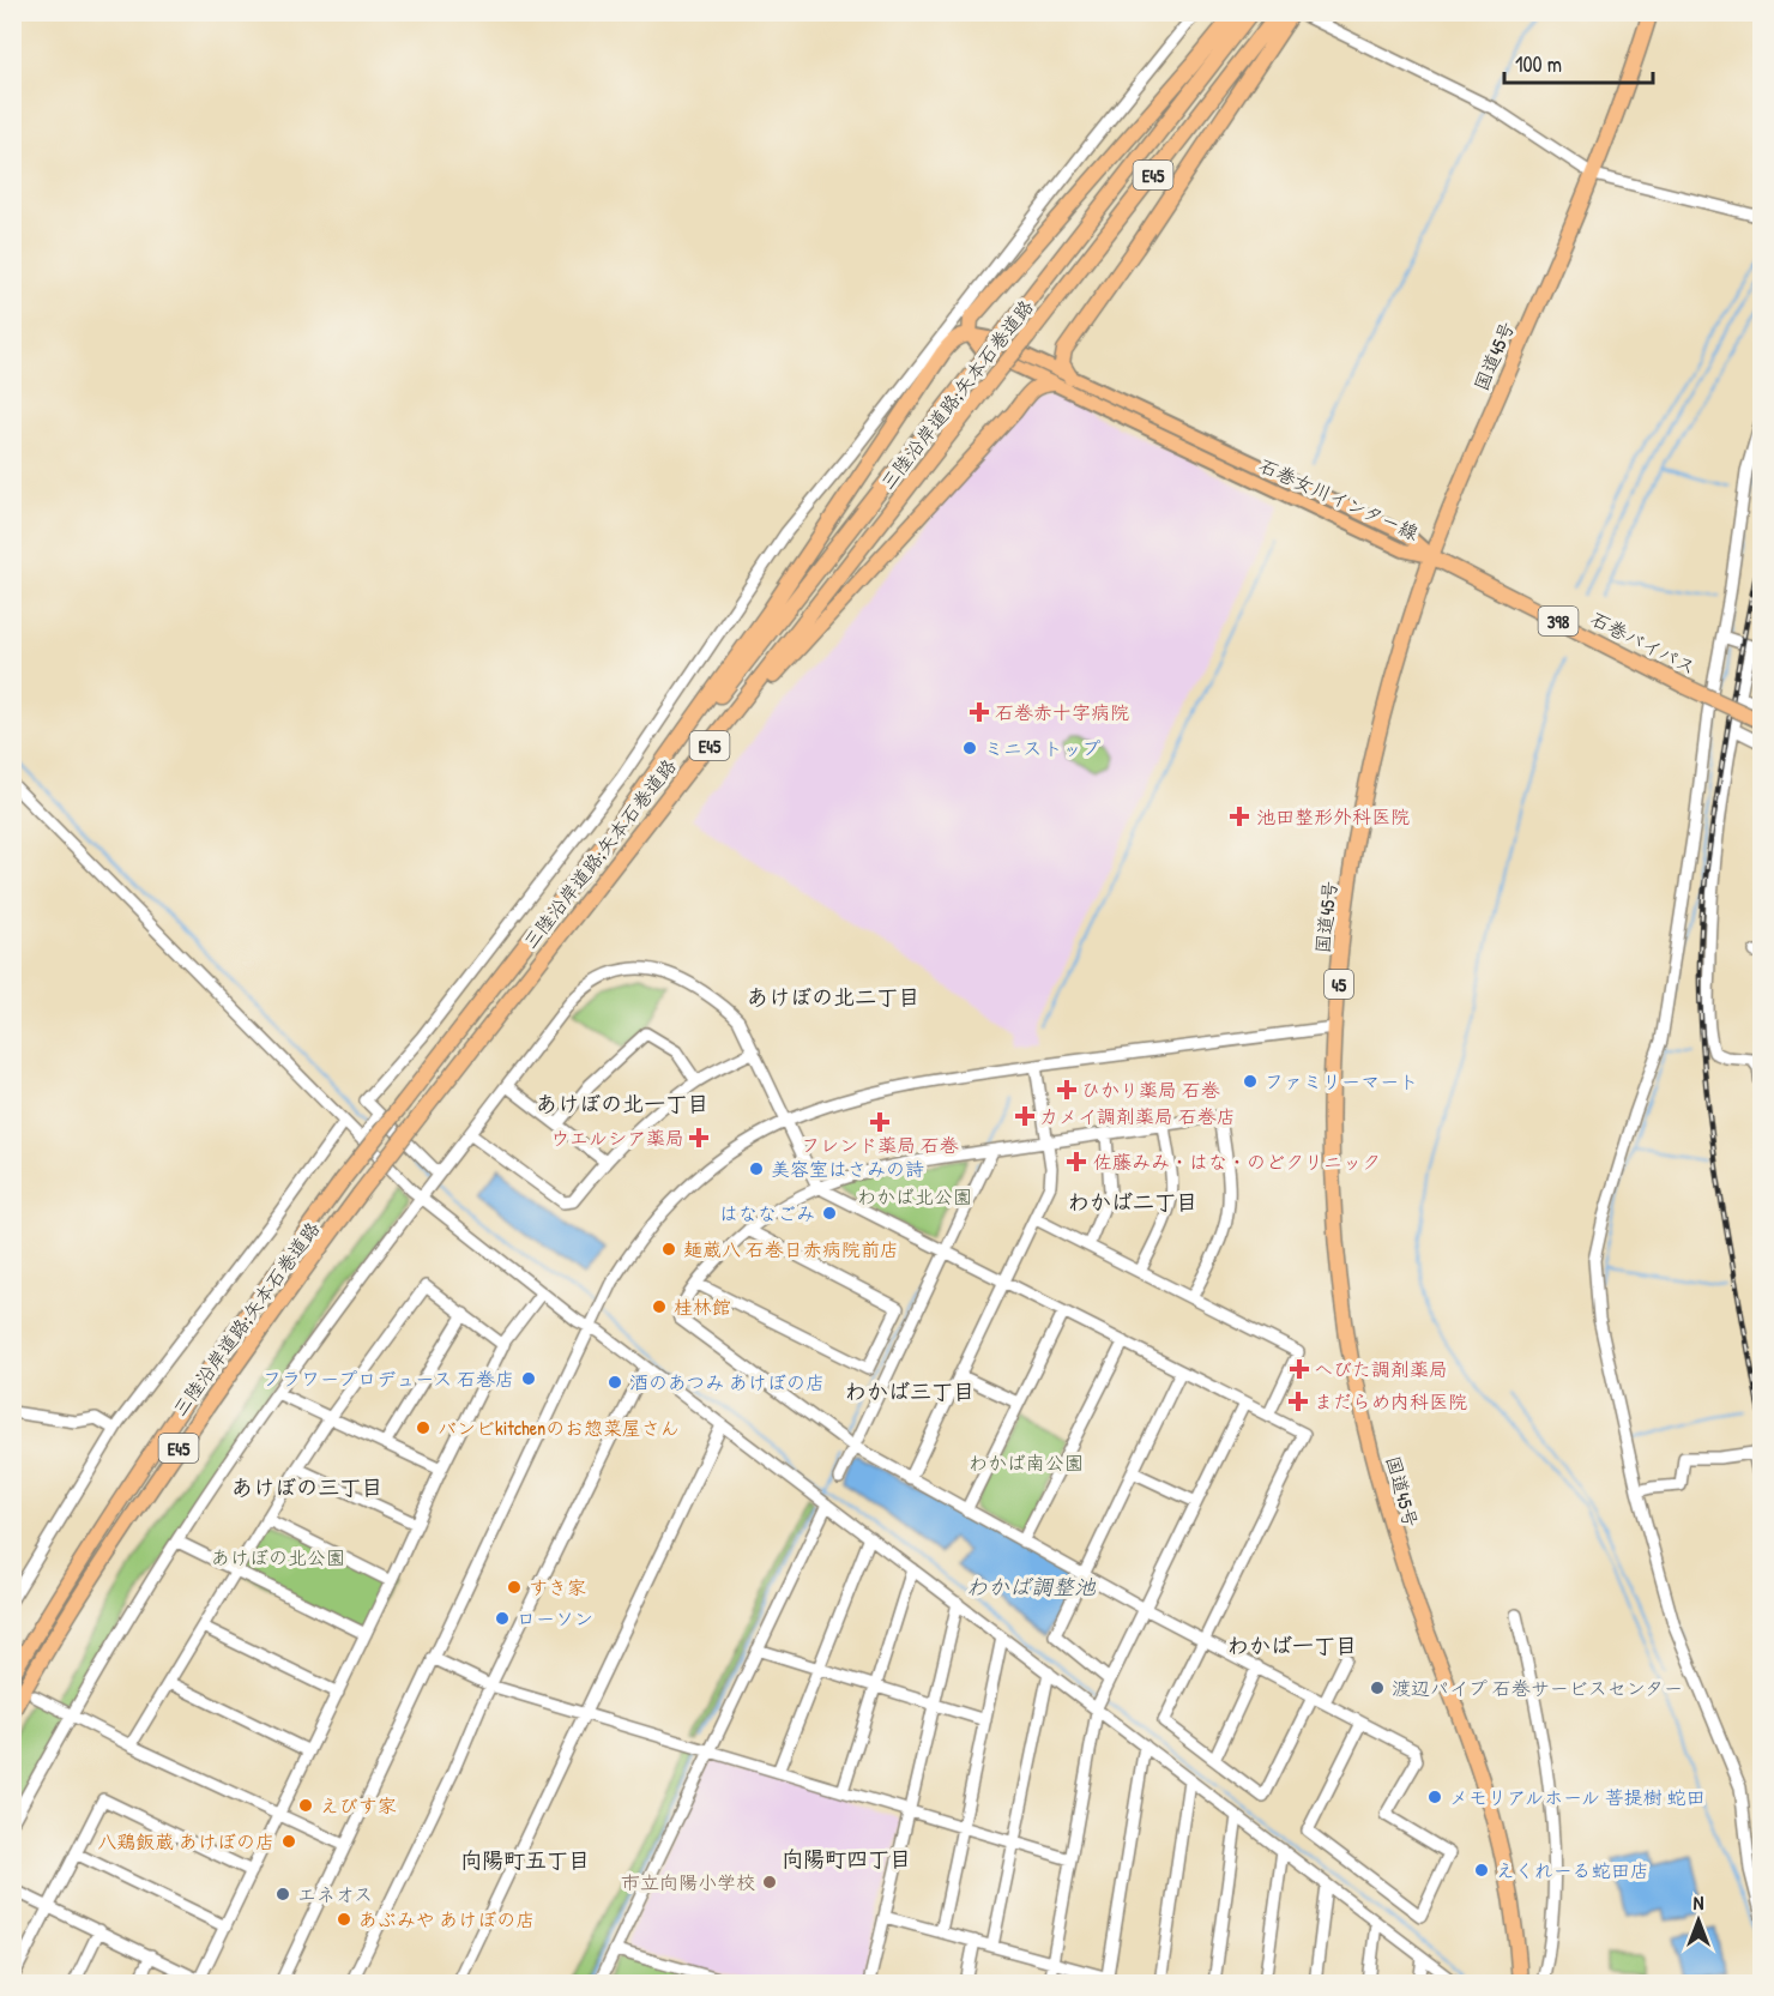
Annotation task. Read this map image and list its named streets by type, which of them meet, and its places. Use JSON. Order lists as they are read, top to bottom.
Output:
{
  "streets": {
    "highway": [
      "E45",
      "国道45号",
      "三陸沿岸道路;矢本石巻道路",
      "398",
      "石巻バイパス",
      "45"
    ],
    "main road": ["石巻女川インター線"]
  },
  "crossings": [
    ["国道45号", "石巻女川インター線"],
    ["国道45号", "石巻バイパス"],
    ["石巻女川インター線", "石巻バイパス"]
  ],
  "districts": [
    "あけぼの北二丁目",
    "あけぼの北一丁目",
    "わかば二丁目",
    "わかば三丁目",
    "あけぼの三丁目",
    "わかば一丁目",
    "向陽町四丁目",
    "向陽町五丁目"
  ],
  "water": ["わかば調整池"],
  "parks": ["わかば北公園", "わかば南公園", "あけぼの北公園"],
  "places": {
    "health": [
      "石巻赤十字病院",
      "池田整形外科医院",
      "ひかり薬局 石巻",
      "カメイ調剤薬局 石巻店",
      "フレンド薬局 石巻",
      "ウエルシア薬局",
      "佐藤みみ・はな・のどクリニック",
      "へびた調剤薬局",
      "まだらめ内科医院"
    ],
    "other": [
      "ミニストップ",
      "ファミリーマート",
      "美容室はさみの詩",
      "はななごみ",
      "麺蔵八 石巻日赤病院前店",
      "桂林館",
      "フラワープロデュース 石巻店",
      "酒のあつみ あけぼの店",
      "バンビkitchenのお惣菜屋さん",
      "すき家",
      "ローソン",
      "渡辺パイプ 石巻サービスセンター",
      "メモリアルホール 菩提樹 蛇田",
      "えびす家",
      "八鶏飯蔵 あけぼの店",
      "えくれーる蛇田店",
      "市立向陽小学校",
      "エネオス",
      "あぶみや あけぼの店"
    ]
  },
  "scale_bar": "100 m",
  "north": "top"
}
